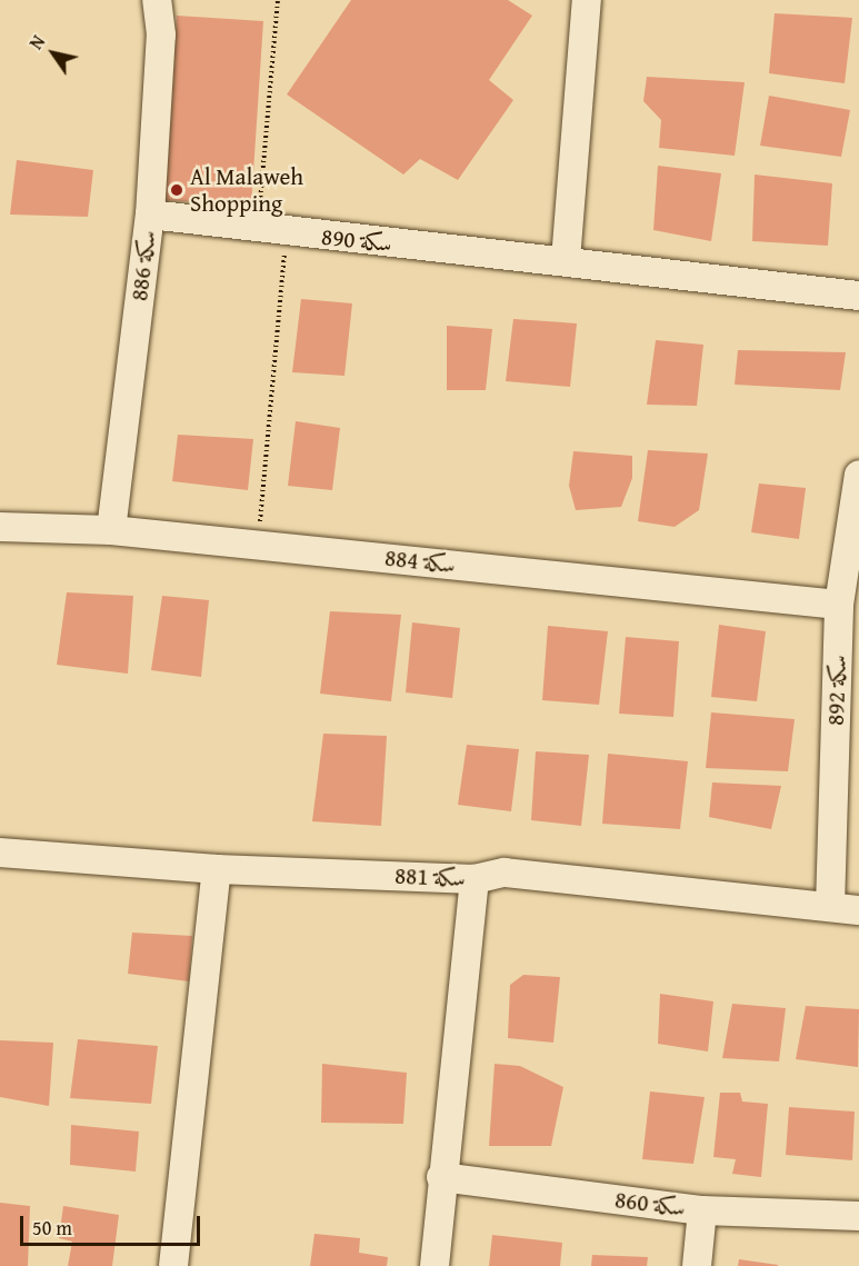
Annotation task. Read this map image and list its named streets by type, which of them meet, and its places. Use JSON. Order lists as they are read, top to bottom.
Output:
{
  "streets": {
    "street": [
      "سكة 890",
      "سكة 886",
      "سكة 884",
      "سكة 892",
      "سكة 881",
      "سكة 860"
    ]
  },
  "crossings": [
    ["سكة 890", "سكة 886"],
    ["سكة 886", "سكة 884"],
    ["سكة 884", "سكة 892"],
    ["سكة 892", "سكة 881"]
  ],
  "places": ["Al Malaweh Shopping"],
  "scale_bar": "50 m",
  "north": "top left"
}
